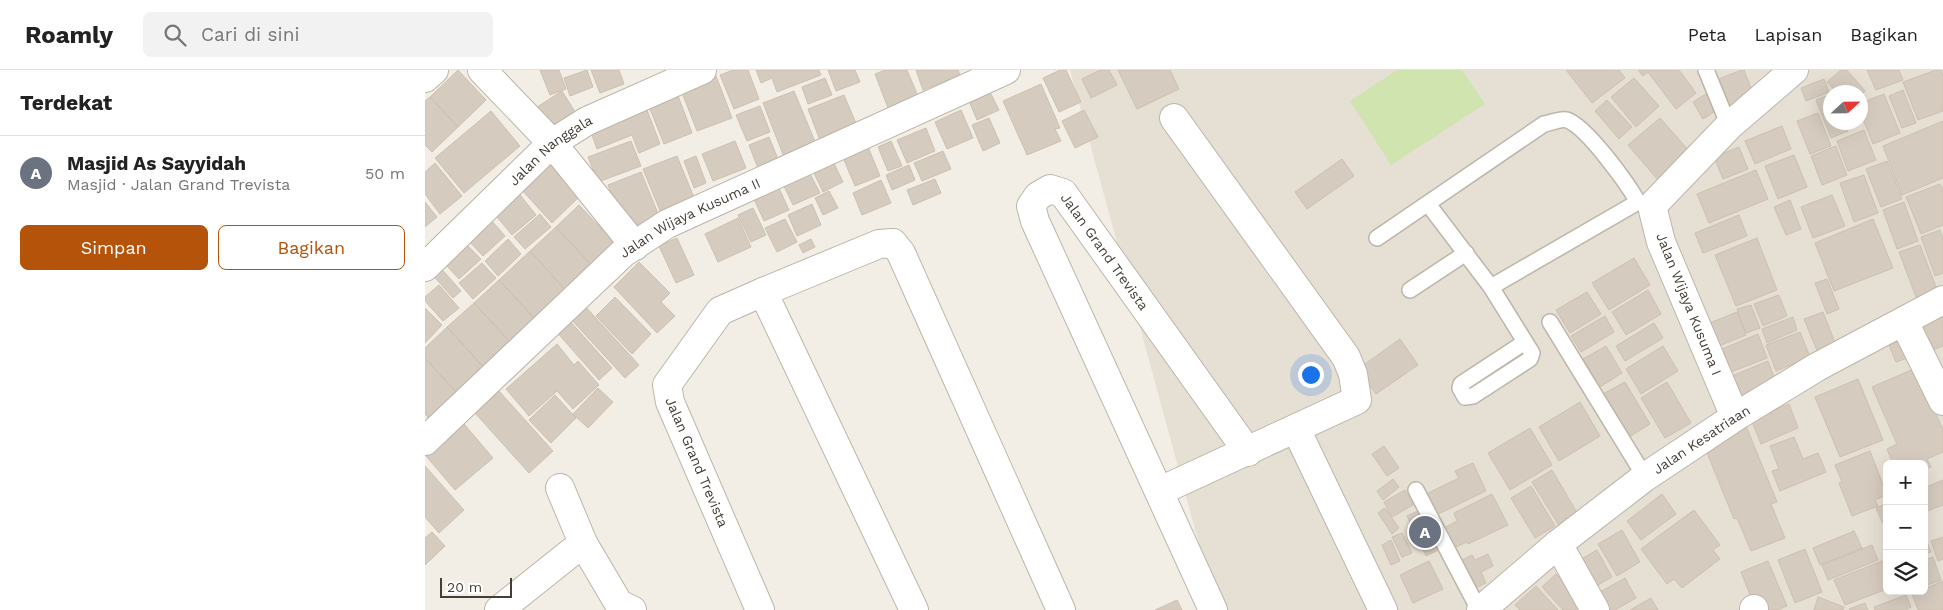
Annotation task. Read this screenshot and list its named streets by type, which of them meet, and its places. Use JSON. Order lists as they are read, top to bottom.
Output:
{
  "streets": {
    "street": [
      "Jalan Nanggala",
      "Jalan Wijaya Kusuma II",
      "Jalan Grand Trevista",
      "Jalan Wijaya Kusuma I",
      "Jalan Kesatriaan"
    ]
  },
  "crossings": [
    ["Jalan Wijaya Kusuma I", "Jalan Kesatriaan"]
  ],
  "scale_bar": "20 m",
  "north": "right",
  "page": {
    "header": "Roamly",
    "search": "Cari di sini",
    "nav": ["Peta", "Lapisan", "Bagikan"],
    "heading": "Terdekat",
    "list": [
      {
        "mark": "A",
        "name": "Masjid As Sayyidah",
        "note": "Masjid · Jalan Grand Trevista",
        "value": "50 m"
      }
    ],
    "buttons": ["Simpan", "Bagikan"],
    "map_buttons": ["+", "−"],
    "pins": "A",
    "scale": "20 m"
  }
}
